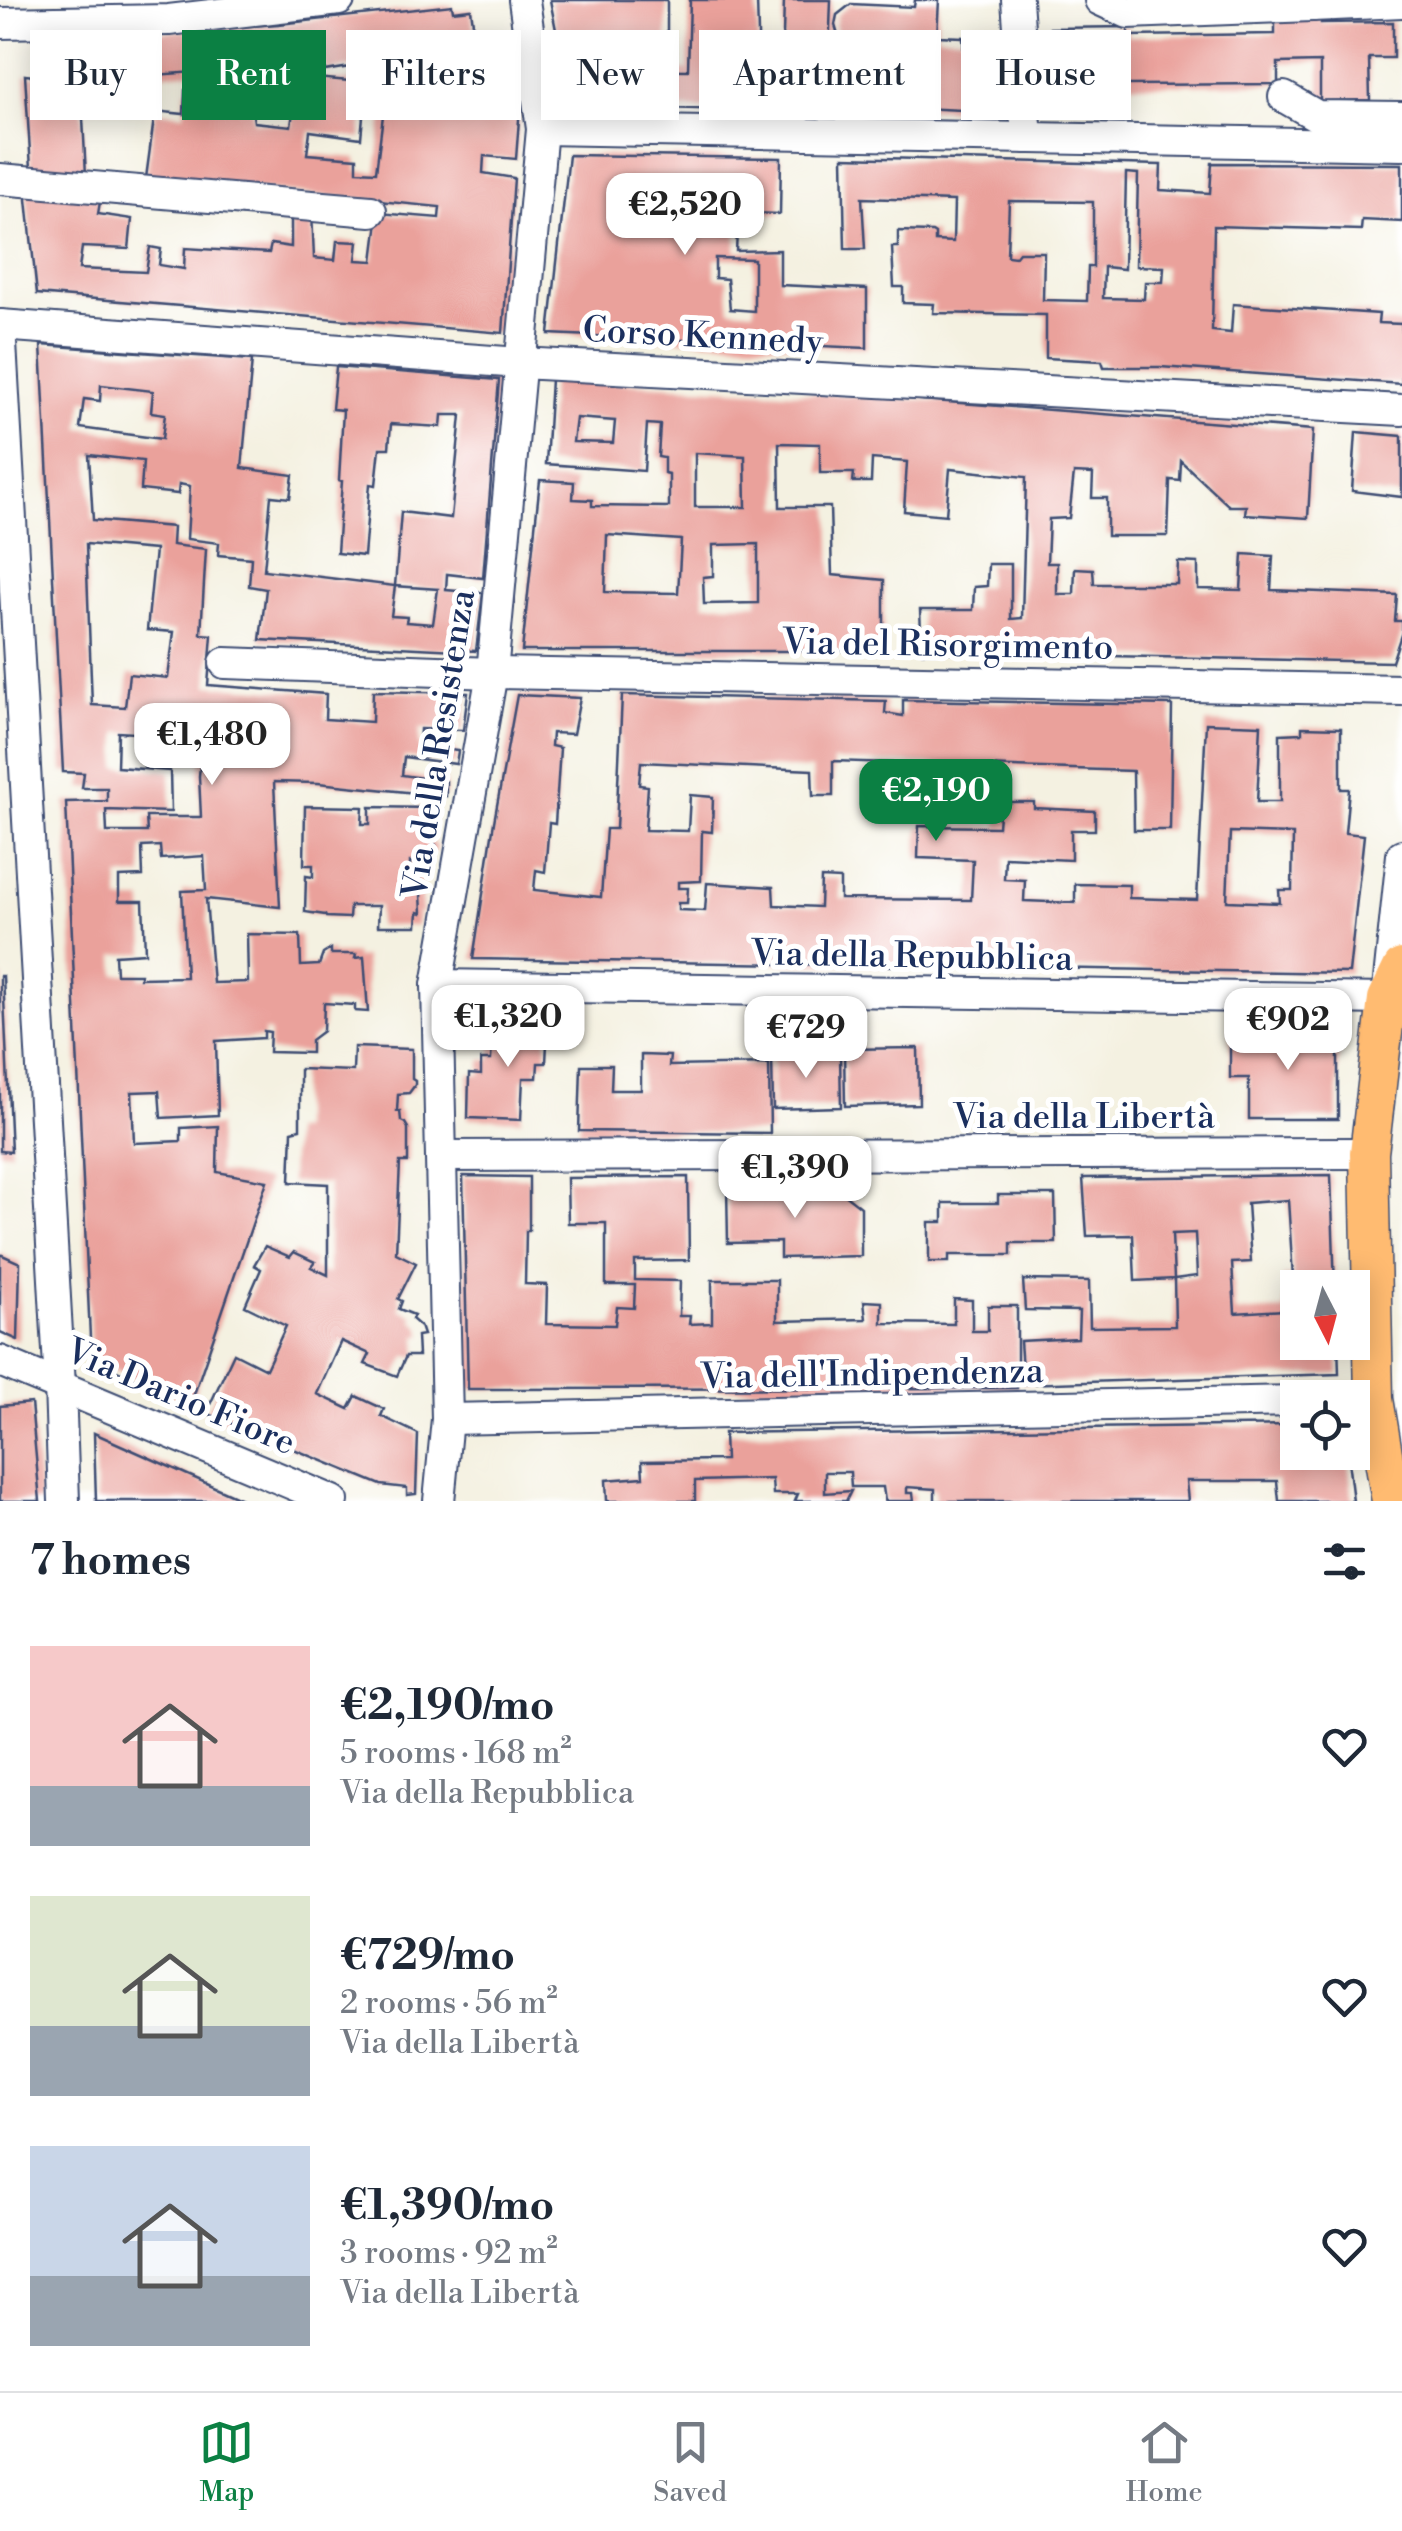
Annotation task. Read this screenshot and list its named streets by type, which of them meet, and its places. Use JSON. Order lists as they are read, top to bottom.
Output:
{
  "streets": {
    "street": [
      "Corso Kennedy",
      "Via del Risorgimento",
      "Via della Resistenza",
      "Via della Repubblica",
      "Via della Libertà",
      "Via dell'Indipendenza",
      "Via Dario Fiore"
    ]
  },
  "crossings": [
    ["Corso Kennedy", "Via della Resistenza"],
    ["Via del Risorgimento", "Via della Resistenza"],
    ["Via della Resistenza", "Via della Repubblica"],
    ["Via della Resistenza", "Via della Libertà"],
    ["Via della Resistenza", "Via dell'Indipendenza"]
  ],
  "north": "bottom",
  "page": {
    "chip": [
      "Buy",
      "Rent",
      "Filters",
      "New",
      "Apartment",
      "House"
    ],
    "price": [
      "€2,520",
      "€1,480",
      "€2,190",
      "€1,320",
      "€902",
      "€729",
      "€1,390"
    ],
    "heading": "7 homes",
    "list": [
      {
        "name": "€2,190/mo",
        "note": "5 rooms · 168 m² · Via della Repubblica"
      },
      {
        "name": "€729/mo",
        "note": "2 rooms · 56 m² · Via della Libertà"
      },
      {
        "name": "€1,390/mo",
        "note": "3 rooms · 92 m² · Via della Libertà"
      }
    ],
    "tabs": ["Map", "Saved", "Home"]
  }
}
